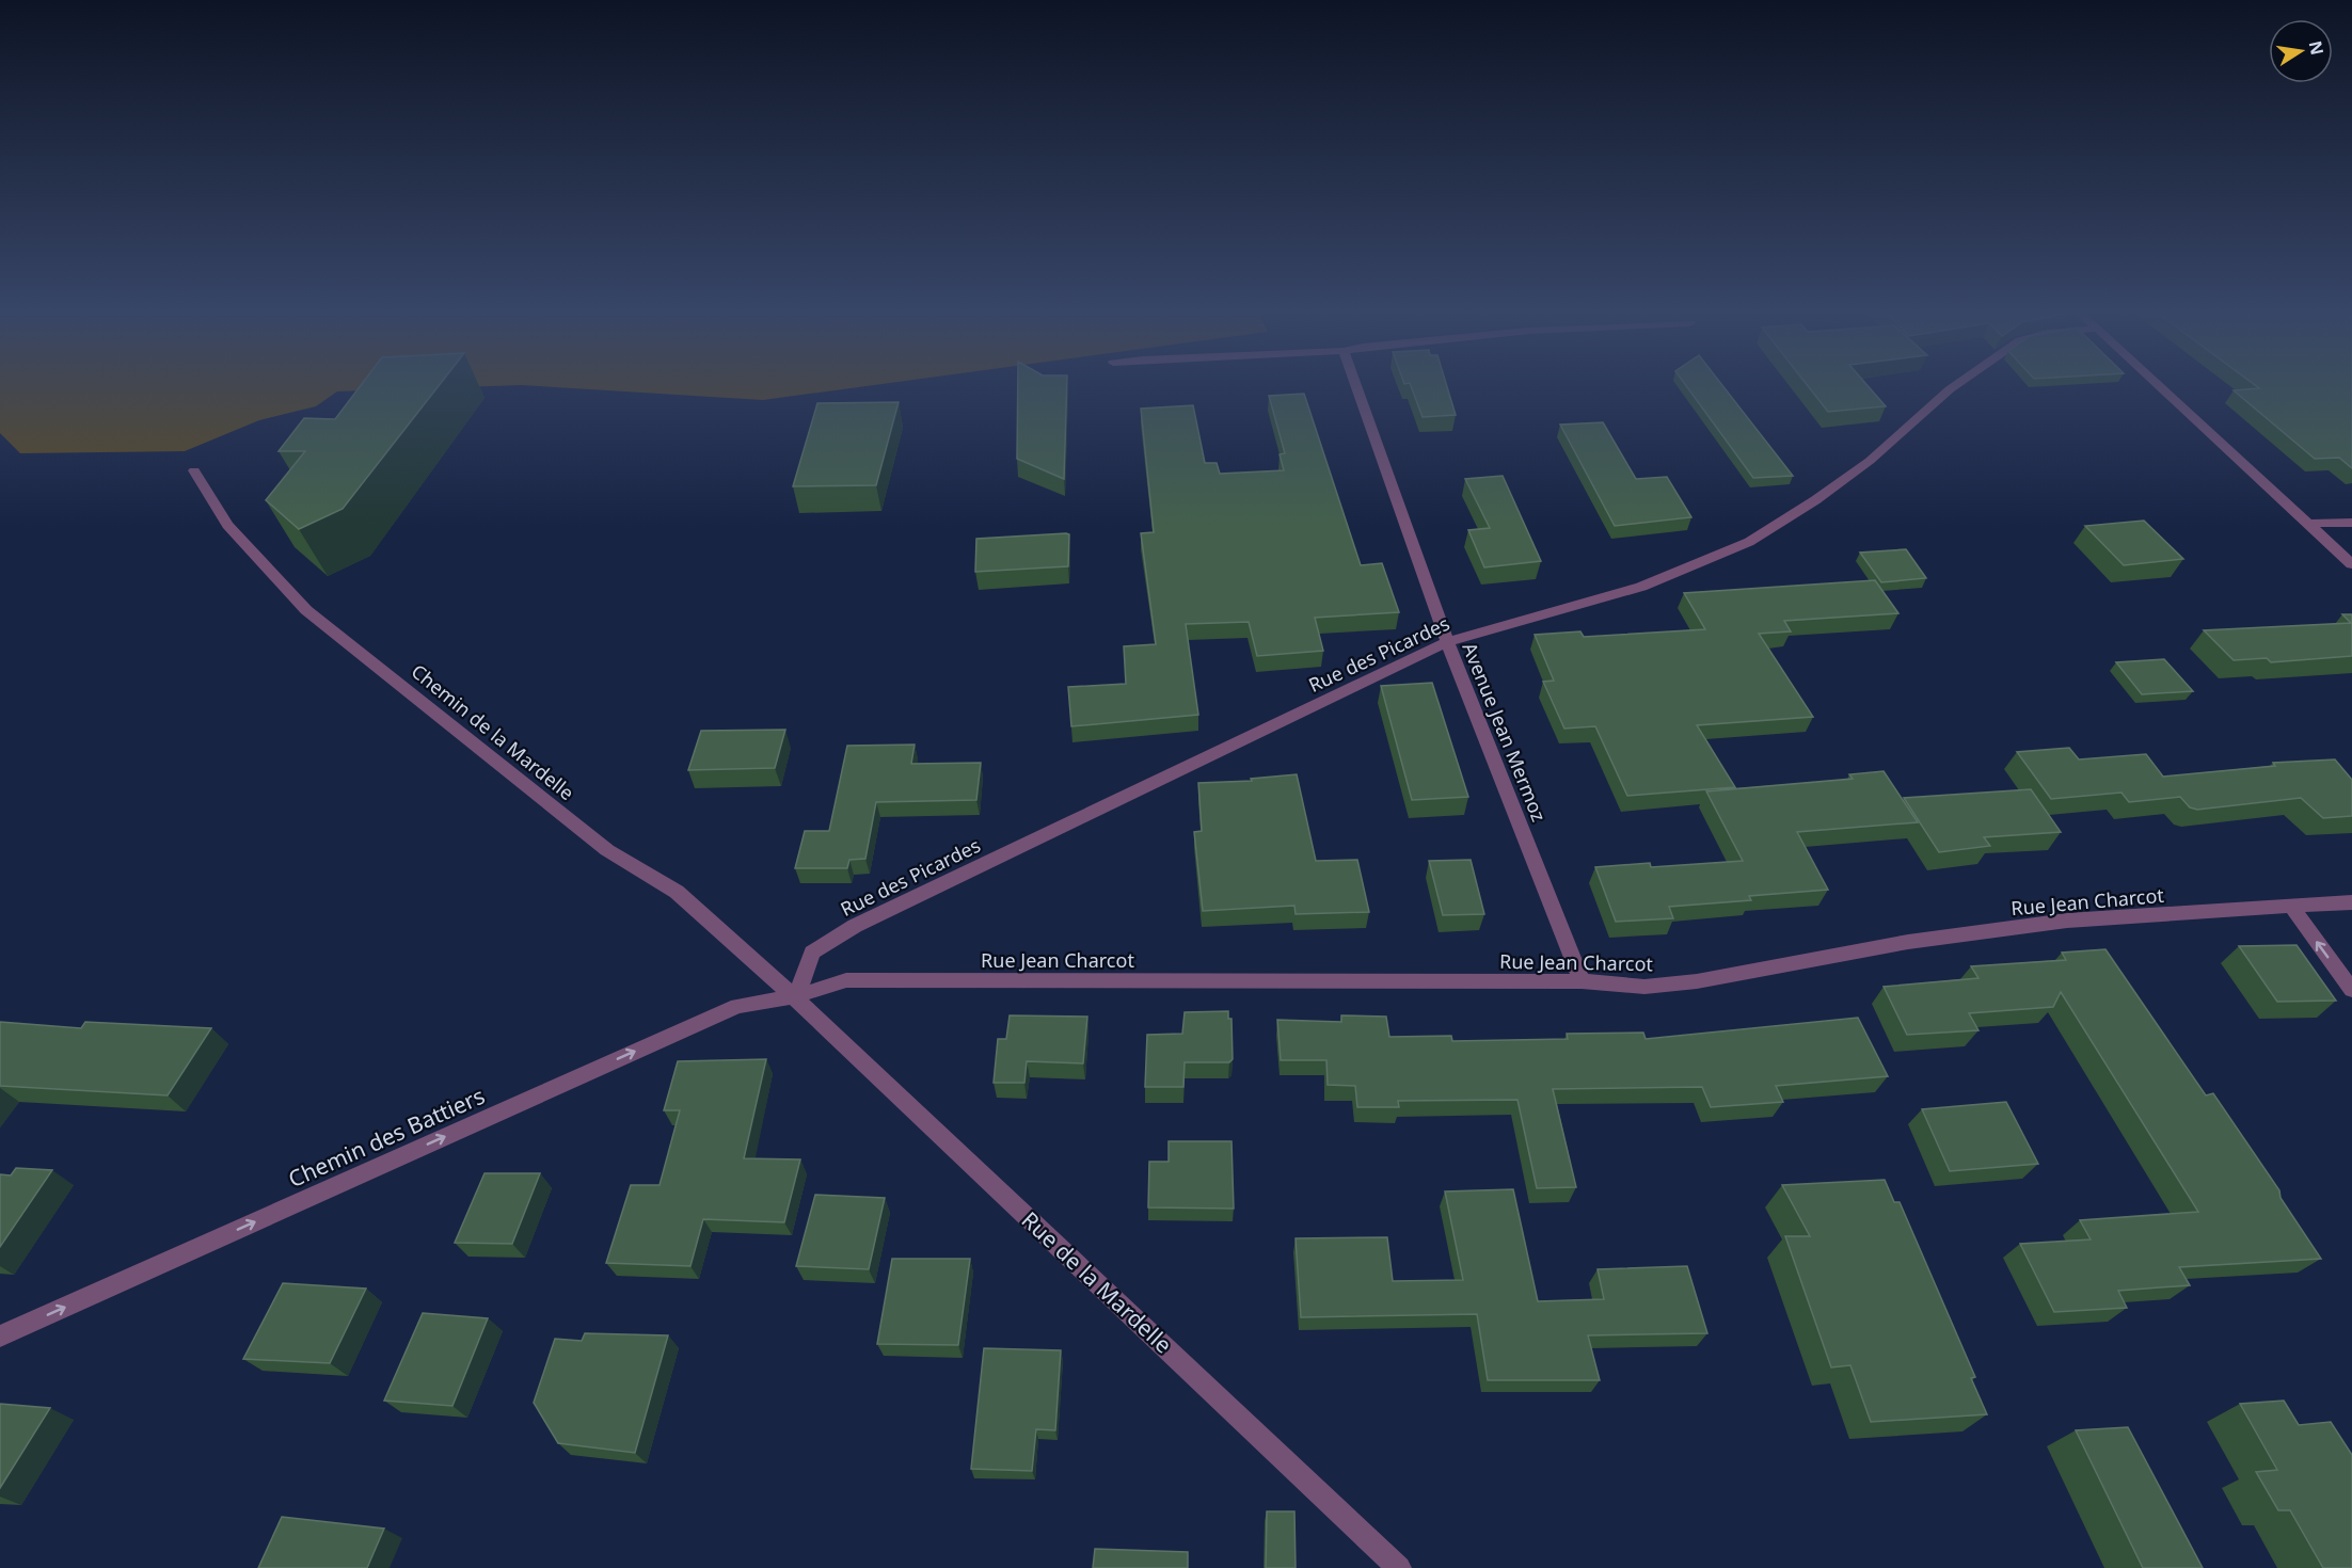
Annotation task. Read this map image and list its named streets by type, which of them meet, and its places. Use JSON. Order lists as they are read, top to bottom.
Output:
{
  "streets": {
    "street": [
      "Rue des Picardes",
      "Chemin de la Mardelle",
      "Avenue Jean Mermoz",
      "Rue Jean Charcot",
      "Chemin des Battiers",
      "Rue de la Mardelle"
    ]
  },
  "crossings": [
    ["Rue des Picardes", "Chemin de la Mardelle"],
    ["Rue des Picardes", "Avenue Jean Mermoz"],
    ["Rue des Picardes", "Rue Jean Charcot"],
    ["Rue des Picardes", "Chemin des Battiers"],
    ["Rue des Picardes", "Rue de la Mardelle"],
    ["Chemin de la Mardelle", "Rue Jean Charcot"],
    ["Chemin de la Mardelle", "Chemin des Battiers"],
    ["Chemin de la Mardelle", "Rue de la Mardelle"],
    ["Avenue Jean Mermoz", "Rue Jean Charcot"],
    ["Rue Jean Charcot", "Chemin des Battiers"],
    ["Rue Jean Charcot", "Rue de la Mardelle"],
    ["Chemin des Battiers", "Rue de la Mardelle"]
  ],
  "one_way": ["Chemin des Battiers"],
  "north": "right"
}
